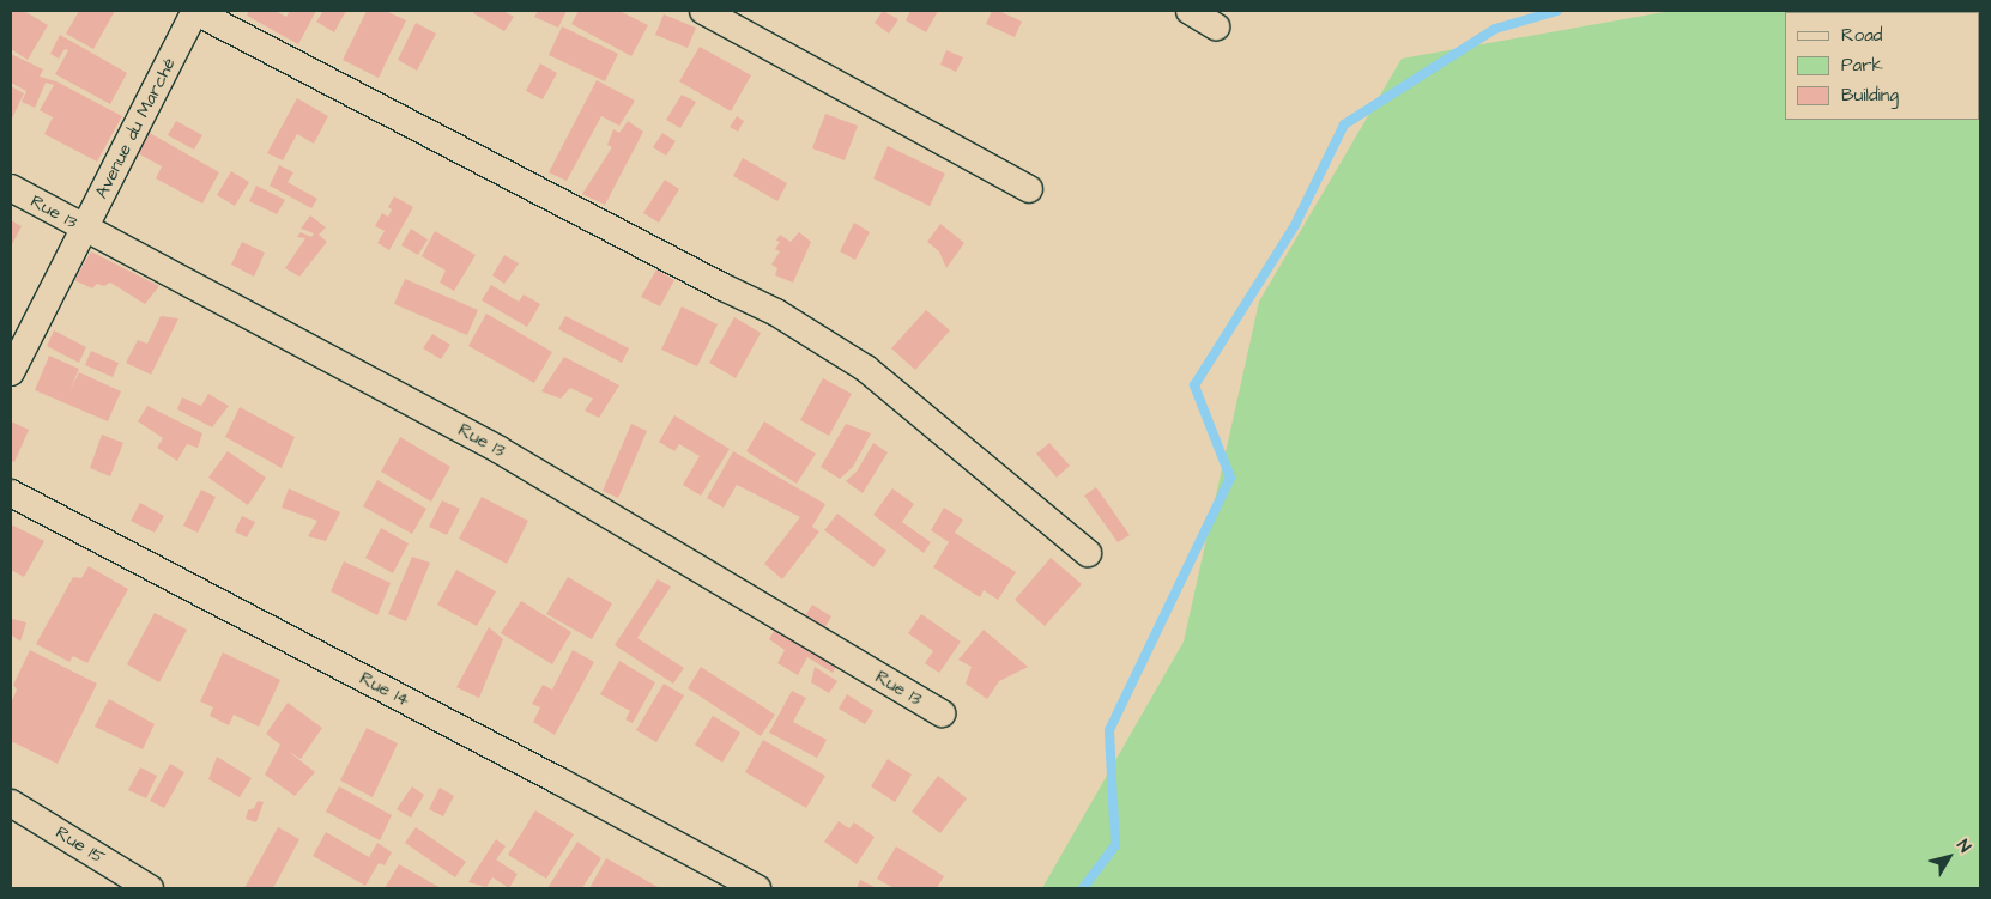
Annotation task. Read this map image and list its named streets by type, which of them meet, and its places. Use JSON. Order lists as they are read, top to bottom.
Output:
{
  "streets": {
    "street": [
      "Avenue du Marché",
      "Rue 13",
      "Rue 14",
      "Rue 15"
    ]
  },
  "crossings": [
    ["Avenue du Marché", "Rue 13"]
  ],
  "legend": ["Road", "Park", "Building"],
  "north": "top right"
}
